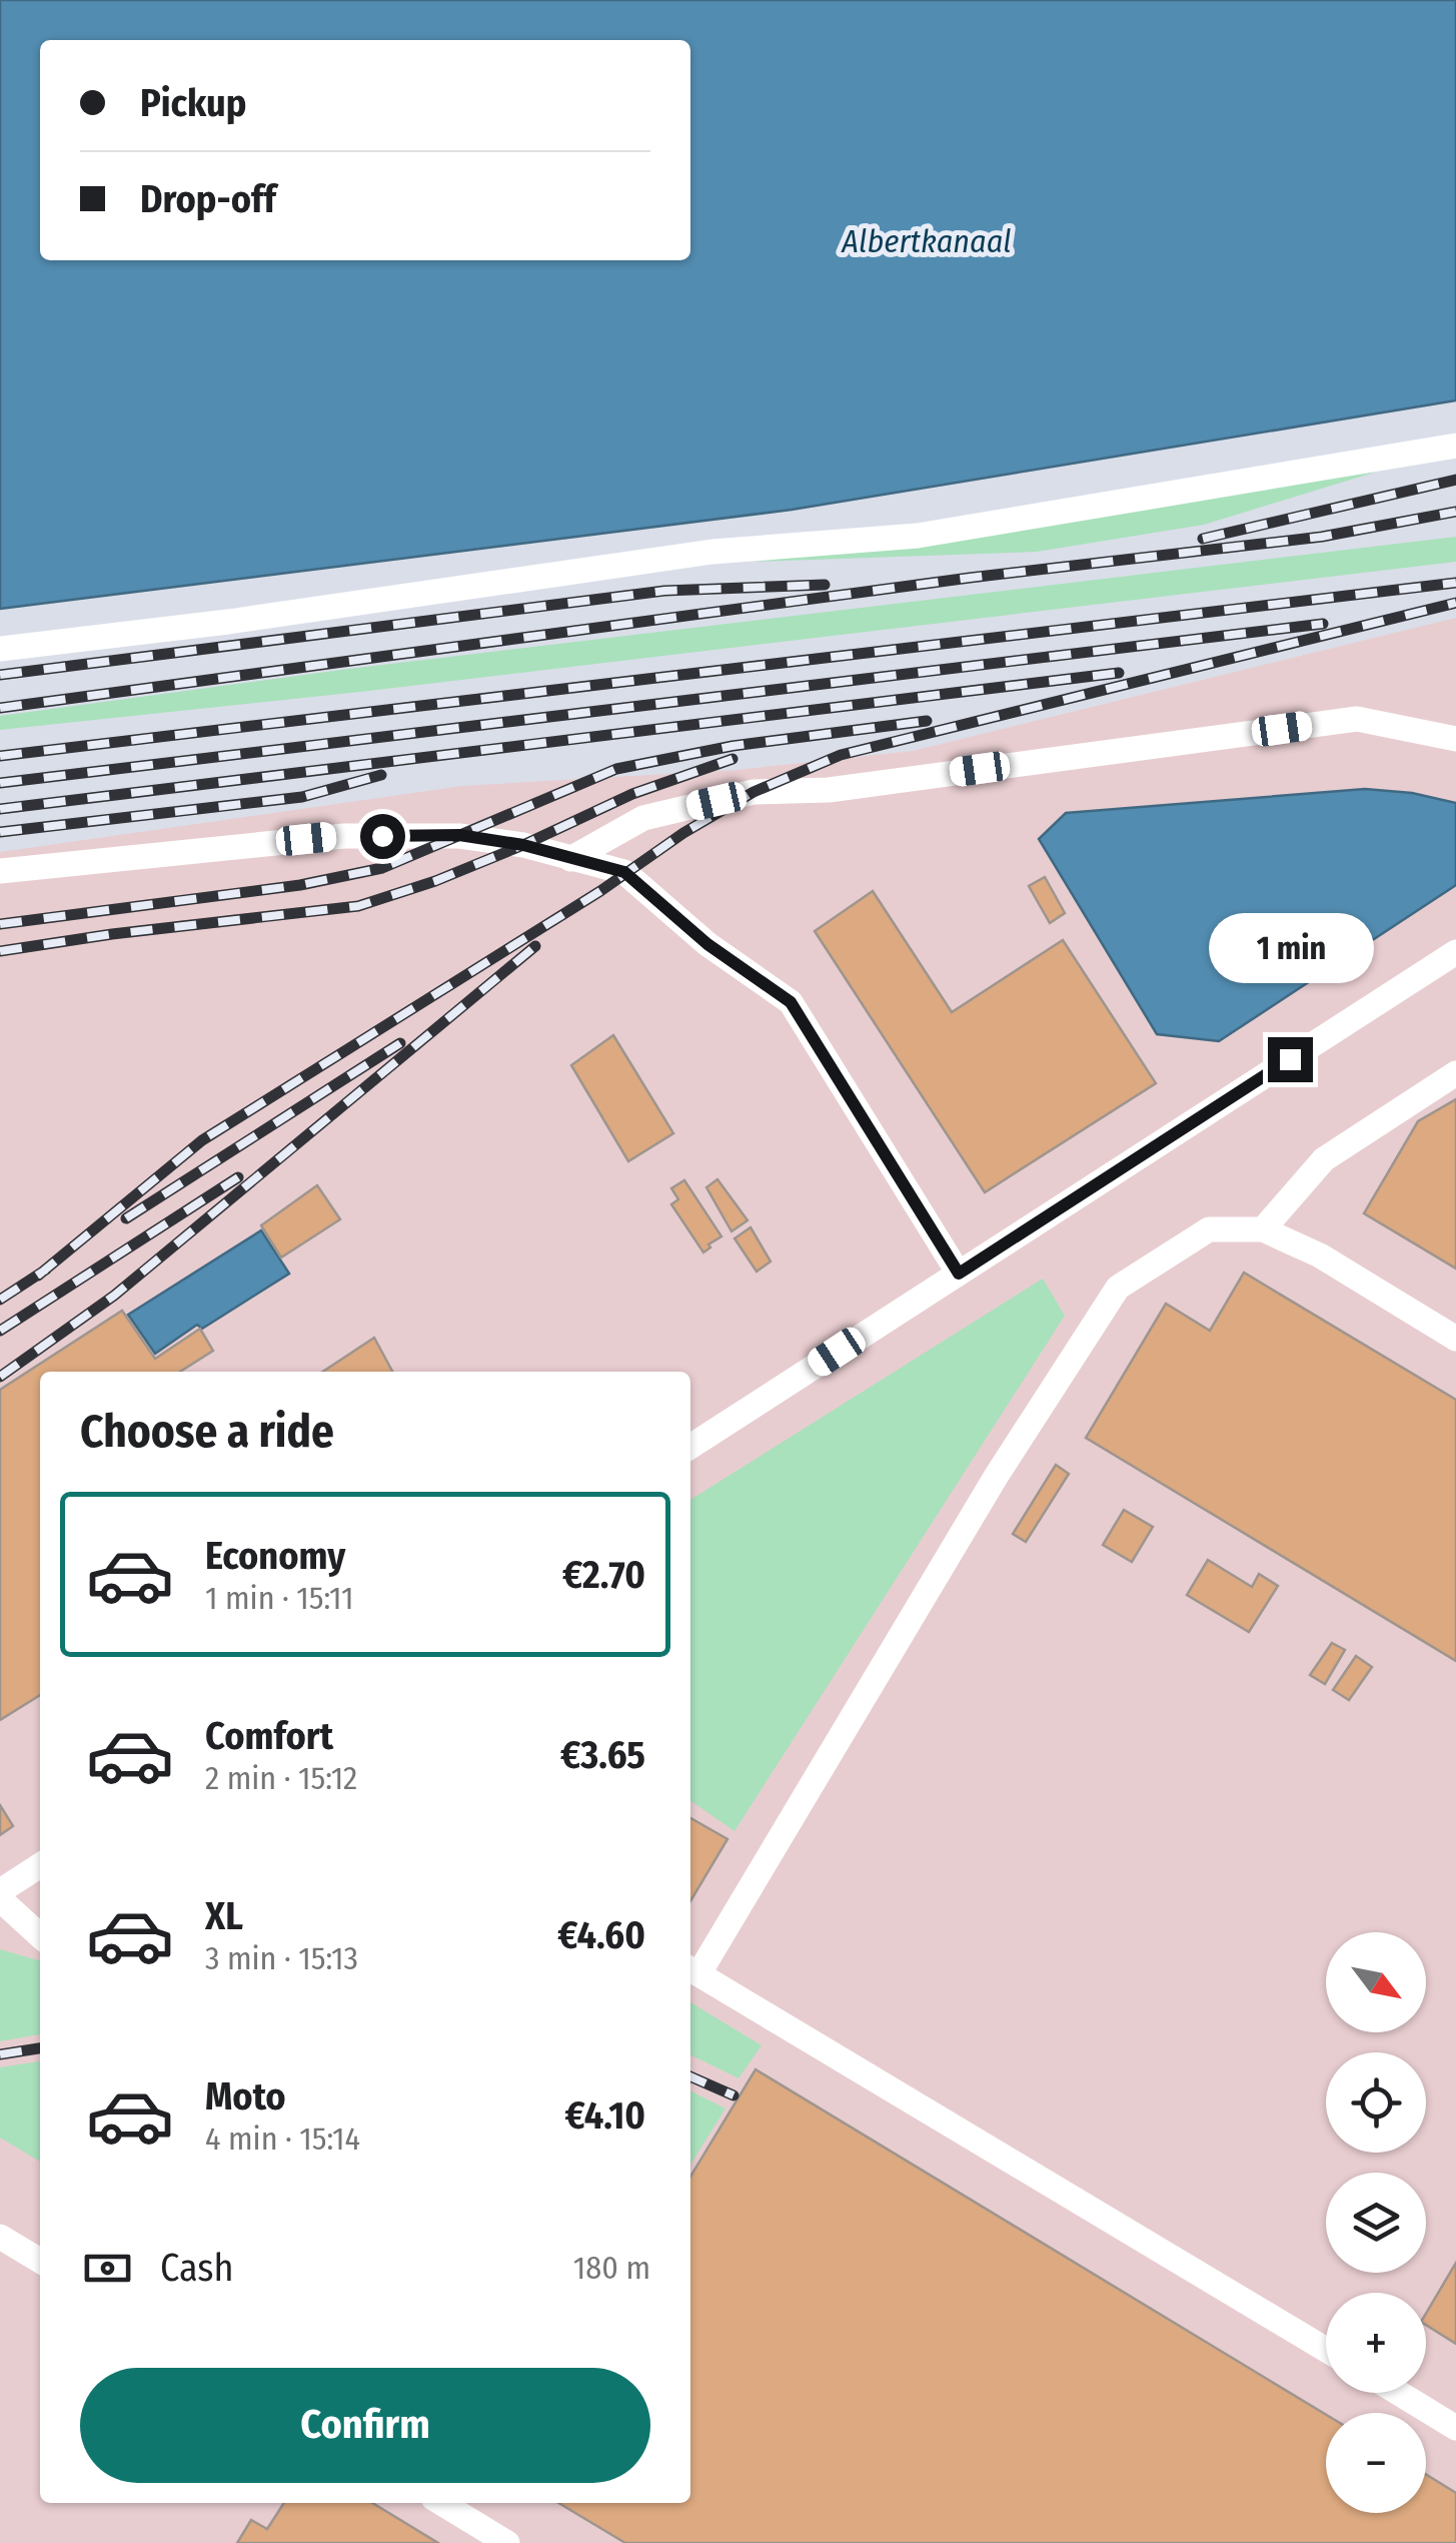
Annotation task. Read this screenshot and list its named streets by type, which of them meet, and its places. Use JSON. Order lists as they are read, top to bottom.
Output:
{
  "water": ["Albertkanaal"],
  "north": "bottom right",
  "page": {
    "banner": ["Pickup", "Drop-off"],
    "bubble": "1 min",
    "heading": "Choose a ride",
    "list": [
      {
        "name": "Economy",
        "note": "1 min · 15:11",
        "value": "€2.70"
      },
      {
        "name": "Comfort",
        "note": "2 min · 15:12",
        "value": "€3.65"
      },
      {
        "name": "XL",
        "note": "3 min · 15:13",
        "value": "€4.60"
      },
      {
        "name": "Moto",
        "note": "4 min · 15:14",
        "value": "€4.10"
      }
    ],
    "map_buttons": ["+", "−"],
    "pay": ["Cash", "180 m"],
    "buttons": "Confirm"
  }
}
